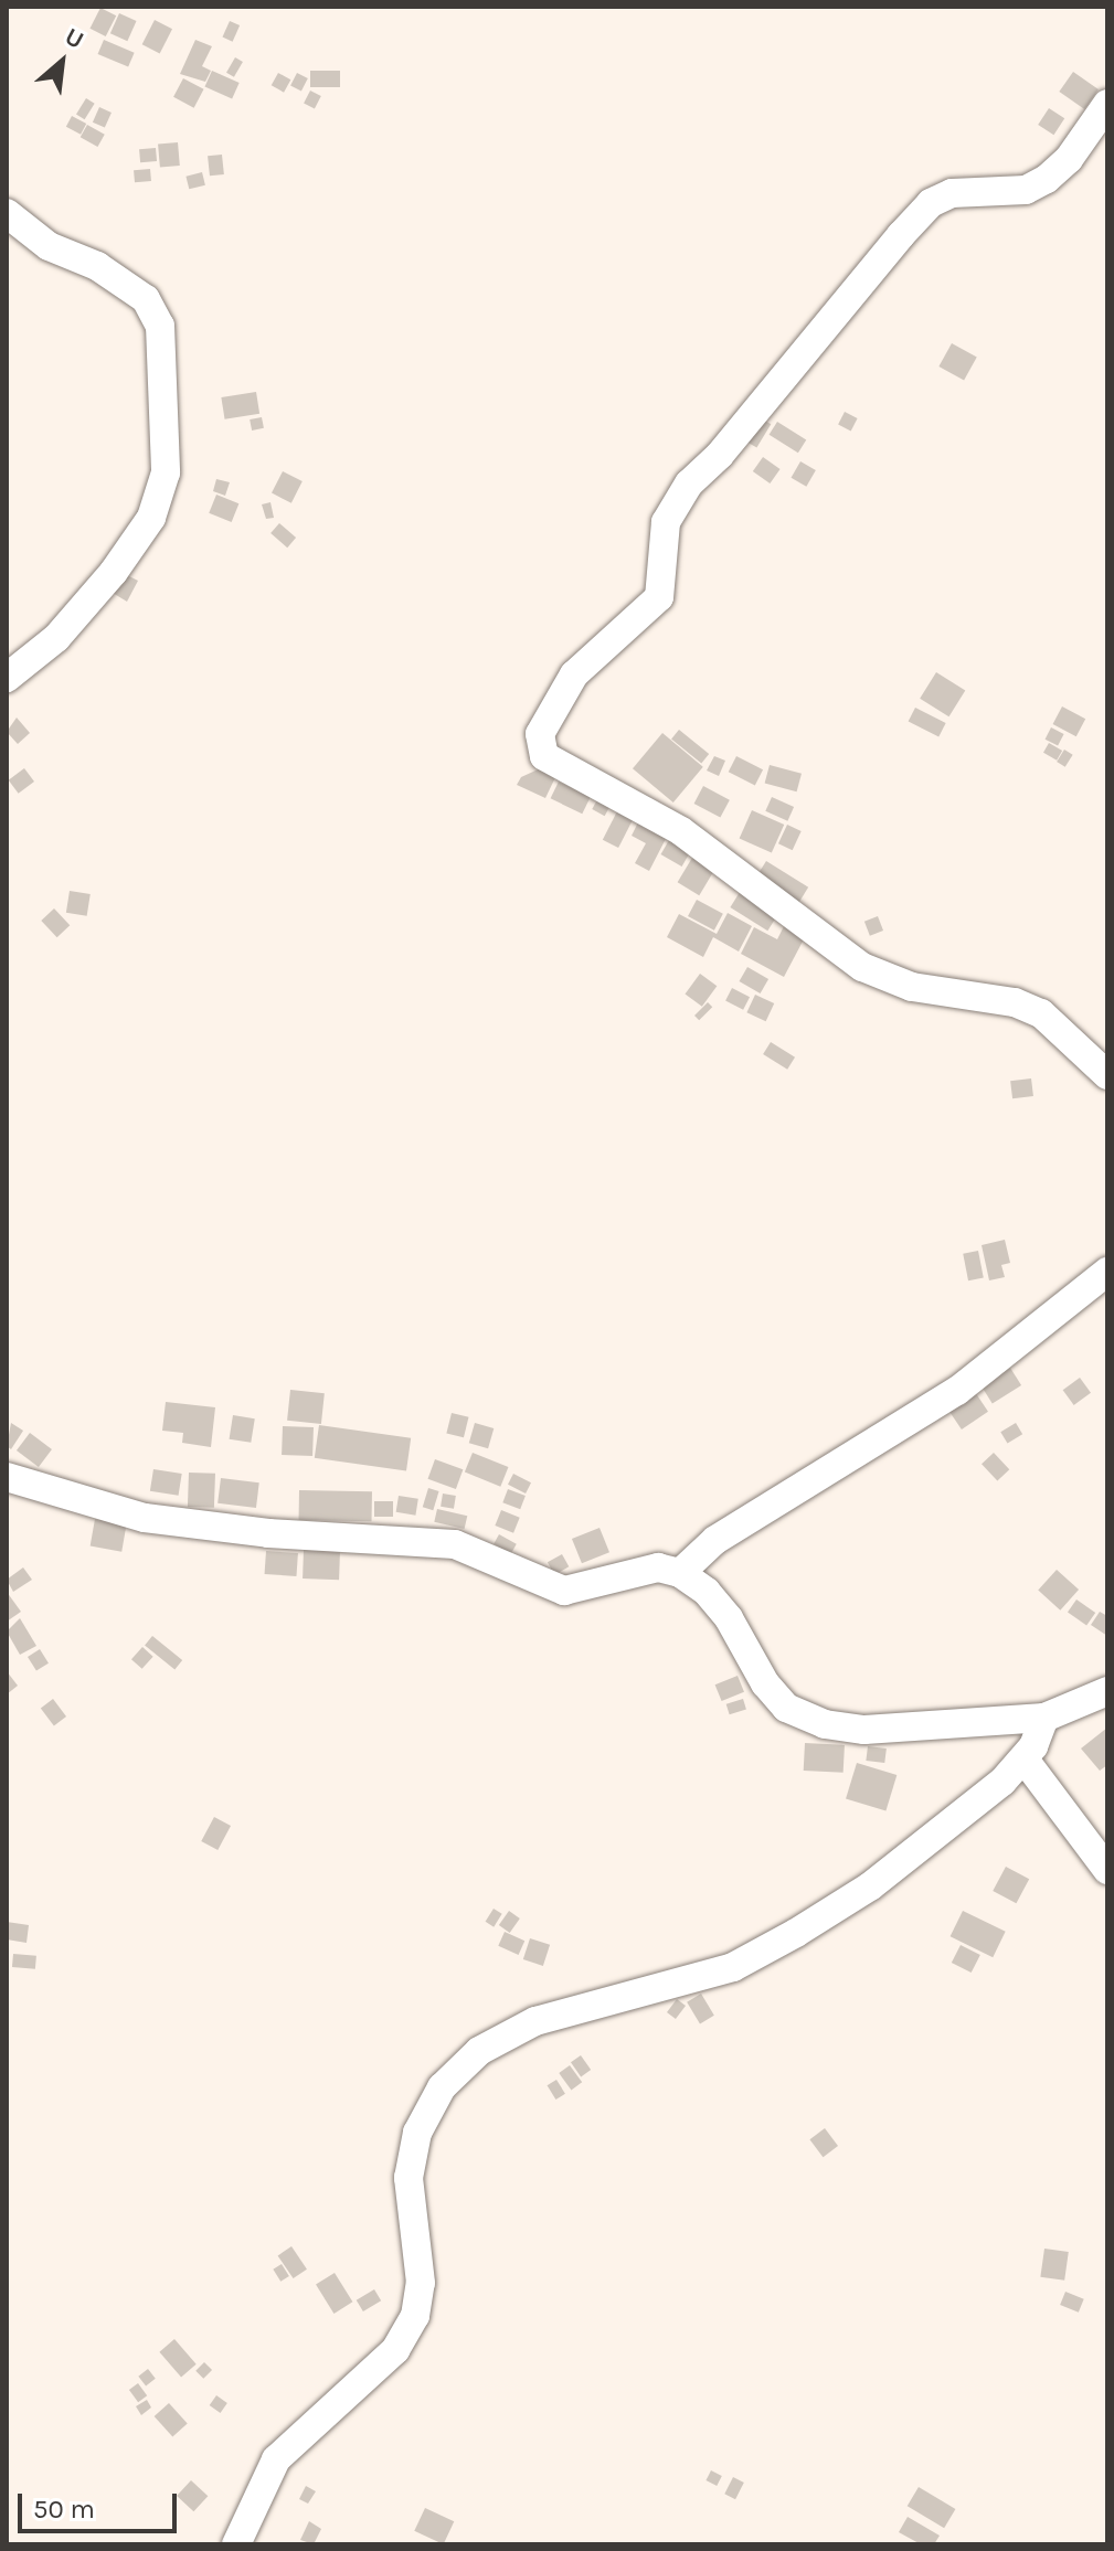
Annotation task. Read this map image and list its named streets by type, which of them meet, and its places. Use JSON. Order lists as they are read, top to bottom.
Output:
{
  "scale_bar": "50 m",
  "north": "top right"
}
